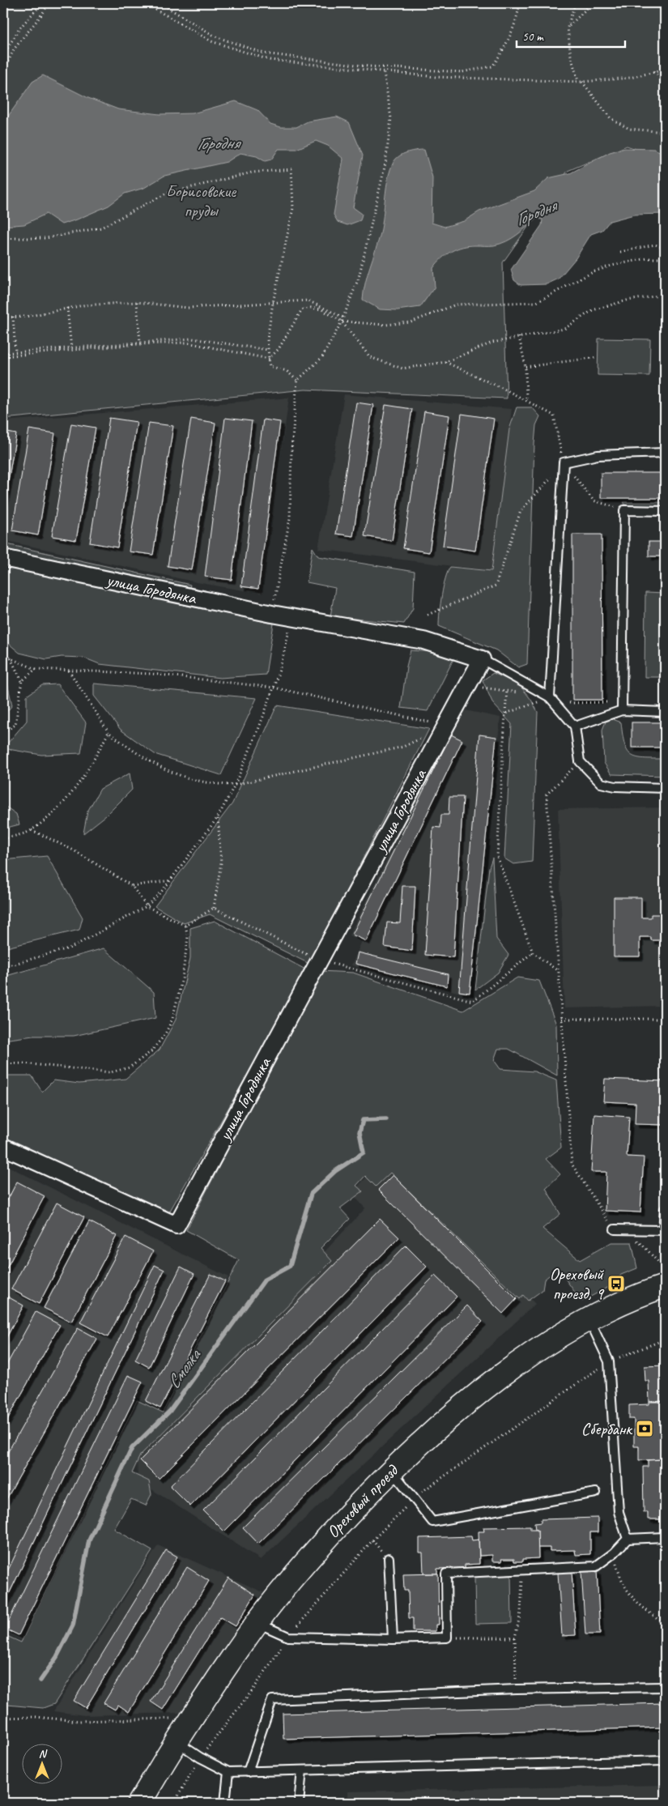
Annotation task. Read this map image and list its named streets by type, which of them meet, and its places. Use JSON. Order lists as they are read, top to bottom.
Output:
{
  "streets": {
    "street": ["улица Городянка", "Ореховый проезд"]
  },
  "water": ["Городня", "Смолка"],
  "parks": ["Борисовские пруды"],
  "places": {
    "bus stop": ["Ореховый проезд, 9"],
    "bank": ["Сбербанк"]
  },
  "scale_bar": "50 m",
  "north": "top"
}
